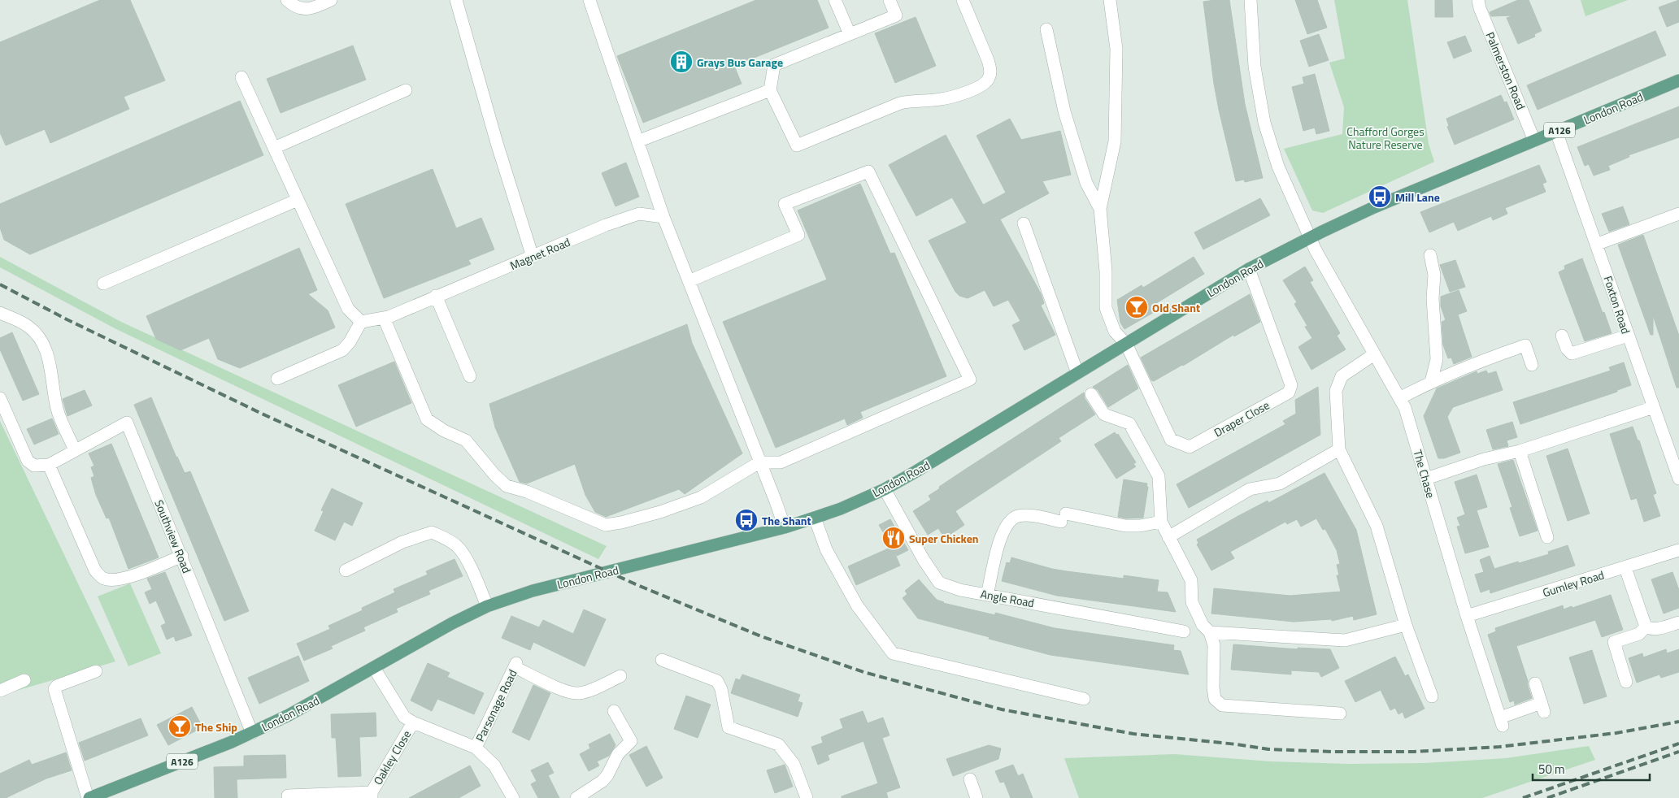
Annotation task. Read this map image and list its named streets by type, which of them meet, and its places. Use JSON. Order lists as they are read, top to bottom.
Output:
{
  "streets": {
    "main road": ["London Road", "A126"],
    "street": [
      "Palmerston Road",
      "Magnet Road",
      "Foxton Road",
      "Draper Close",
      "The Chase",
      "Southview Road",
      "Gumley Road",
      "Angle Road",
      "Parsonage Road",
      "Oakley Close"
    ]
  },
  "crossings": [
    ["Palmerston Road", "London Road"],
    ["London Road", "Foxton Road"],
    ["London Road", "Draper Close"],
    ["London Road", "The Chase"],
    ["London Road", "Southview Road"],
    ["London Road", "Angle Road"],
    ["London Road", "Parsonage Road"],
    ["The Chase", "Gumley Road"],
    ["Parsonage Road", "Oakley Close"]
  ],
  "parks": ["Chafford Gorges Nature Reserve"],
  "places": {
    "building": ["Grays Bus Garage"],
    "bus stop": ["Mill Lane", "The Shant"],
    "bar": ["Old Shant", "The Ship"],
    "restaurant": ["Super Chicken"]
  },
  "scale_bar": "50 m"
}
